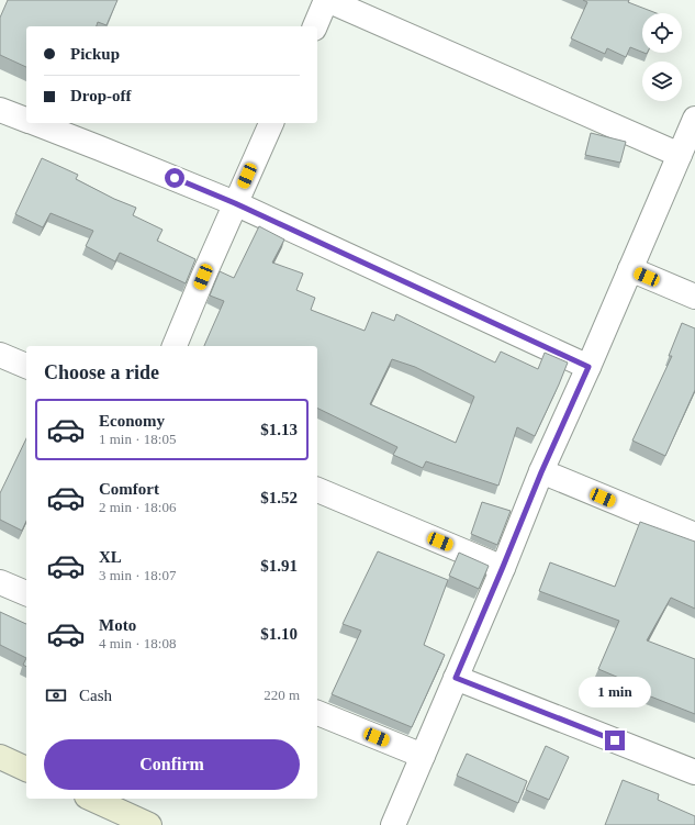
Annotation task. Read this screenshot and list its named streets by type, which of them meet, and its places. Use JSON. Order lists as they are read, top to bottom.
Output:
{
  "page": {
    "banner": ["Pickup", "Drop-off"],
    "heading": "Choose a ride",
    "list": [
      {
        "name": "Economy",
        "note": "1 min · 18:05",
        "value": "$1.13"
      },
      {
        "name": "Comfort",
        "note": "2 min · 18:06",
        "value": "$1.52"
      },
      {
        "name": "XL",
        "note": "3 min · 18:07",
        "value": "$1.91"
      },
      {
        "name": "Moto",
        "note": "4 min · 18:08",
        "value": "$1.10"
      }
    ],
    "pay": ["Cash", "220 m"],
    "bubble": "1 min",
    "buttons": "Confirm"
  }
}
